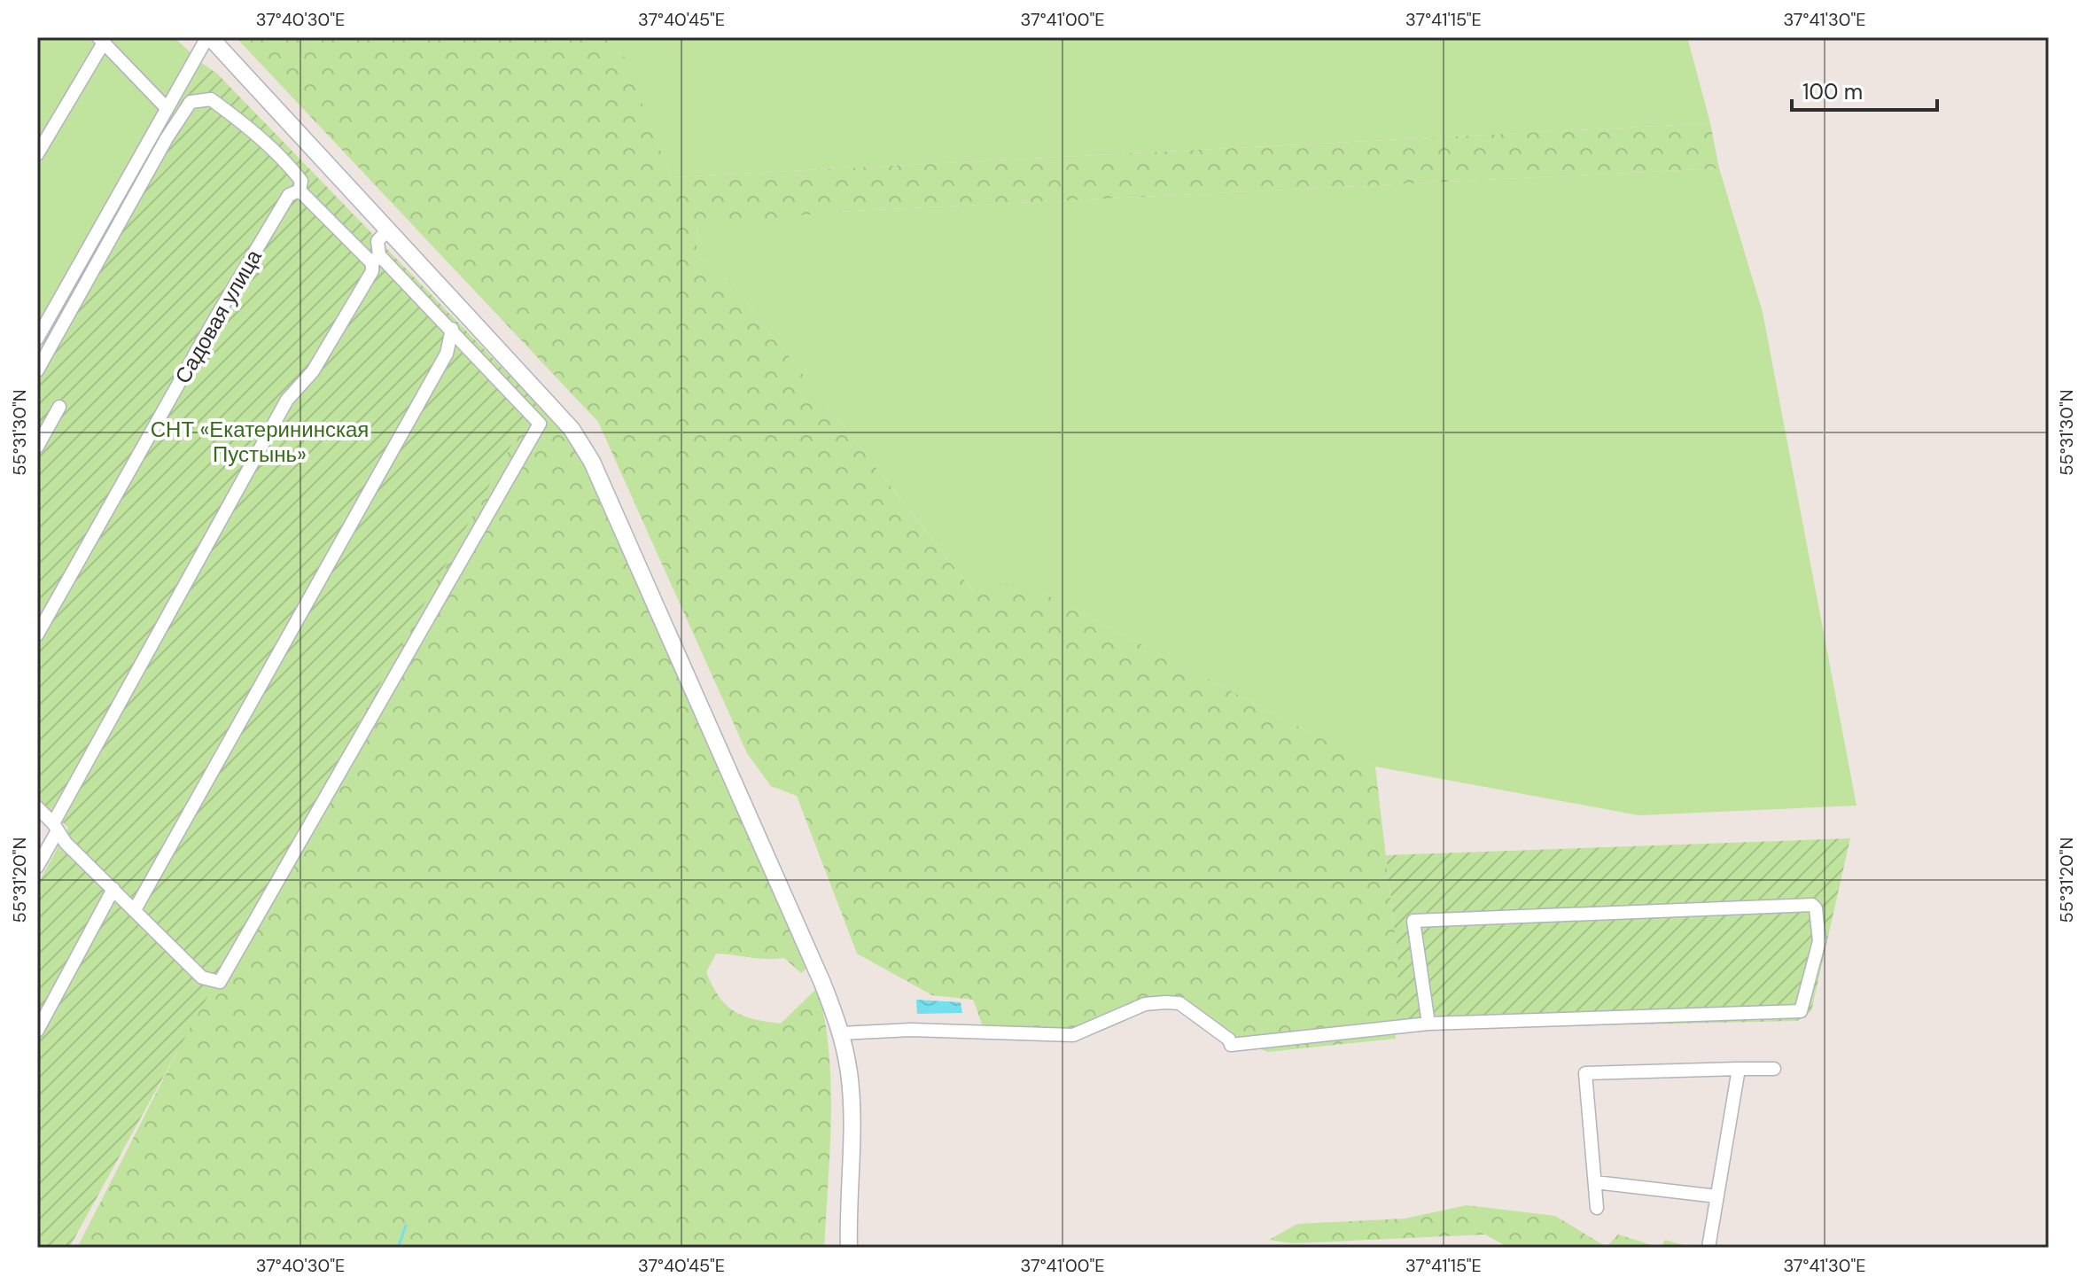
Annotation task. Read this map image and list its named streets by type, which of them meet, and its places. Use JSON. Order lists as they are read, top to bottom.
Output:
{
  "streets": {
    "street": ["Садовая улица"]
  },
  "parks": ["СНТ «Екатерининская Пустынь»"],
  "scale_bar": "100 m",
  "coordinates": [
    "37°40'30\"E",
    "37°40'45\"E",
    "37°41'00\"E",
    "37°41'15\"E",
    "37°41'30\"E",
    "55°31'30\"N",
    "55°31'20\"N"
  ]
}
